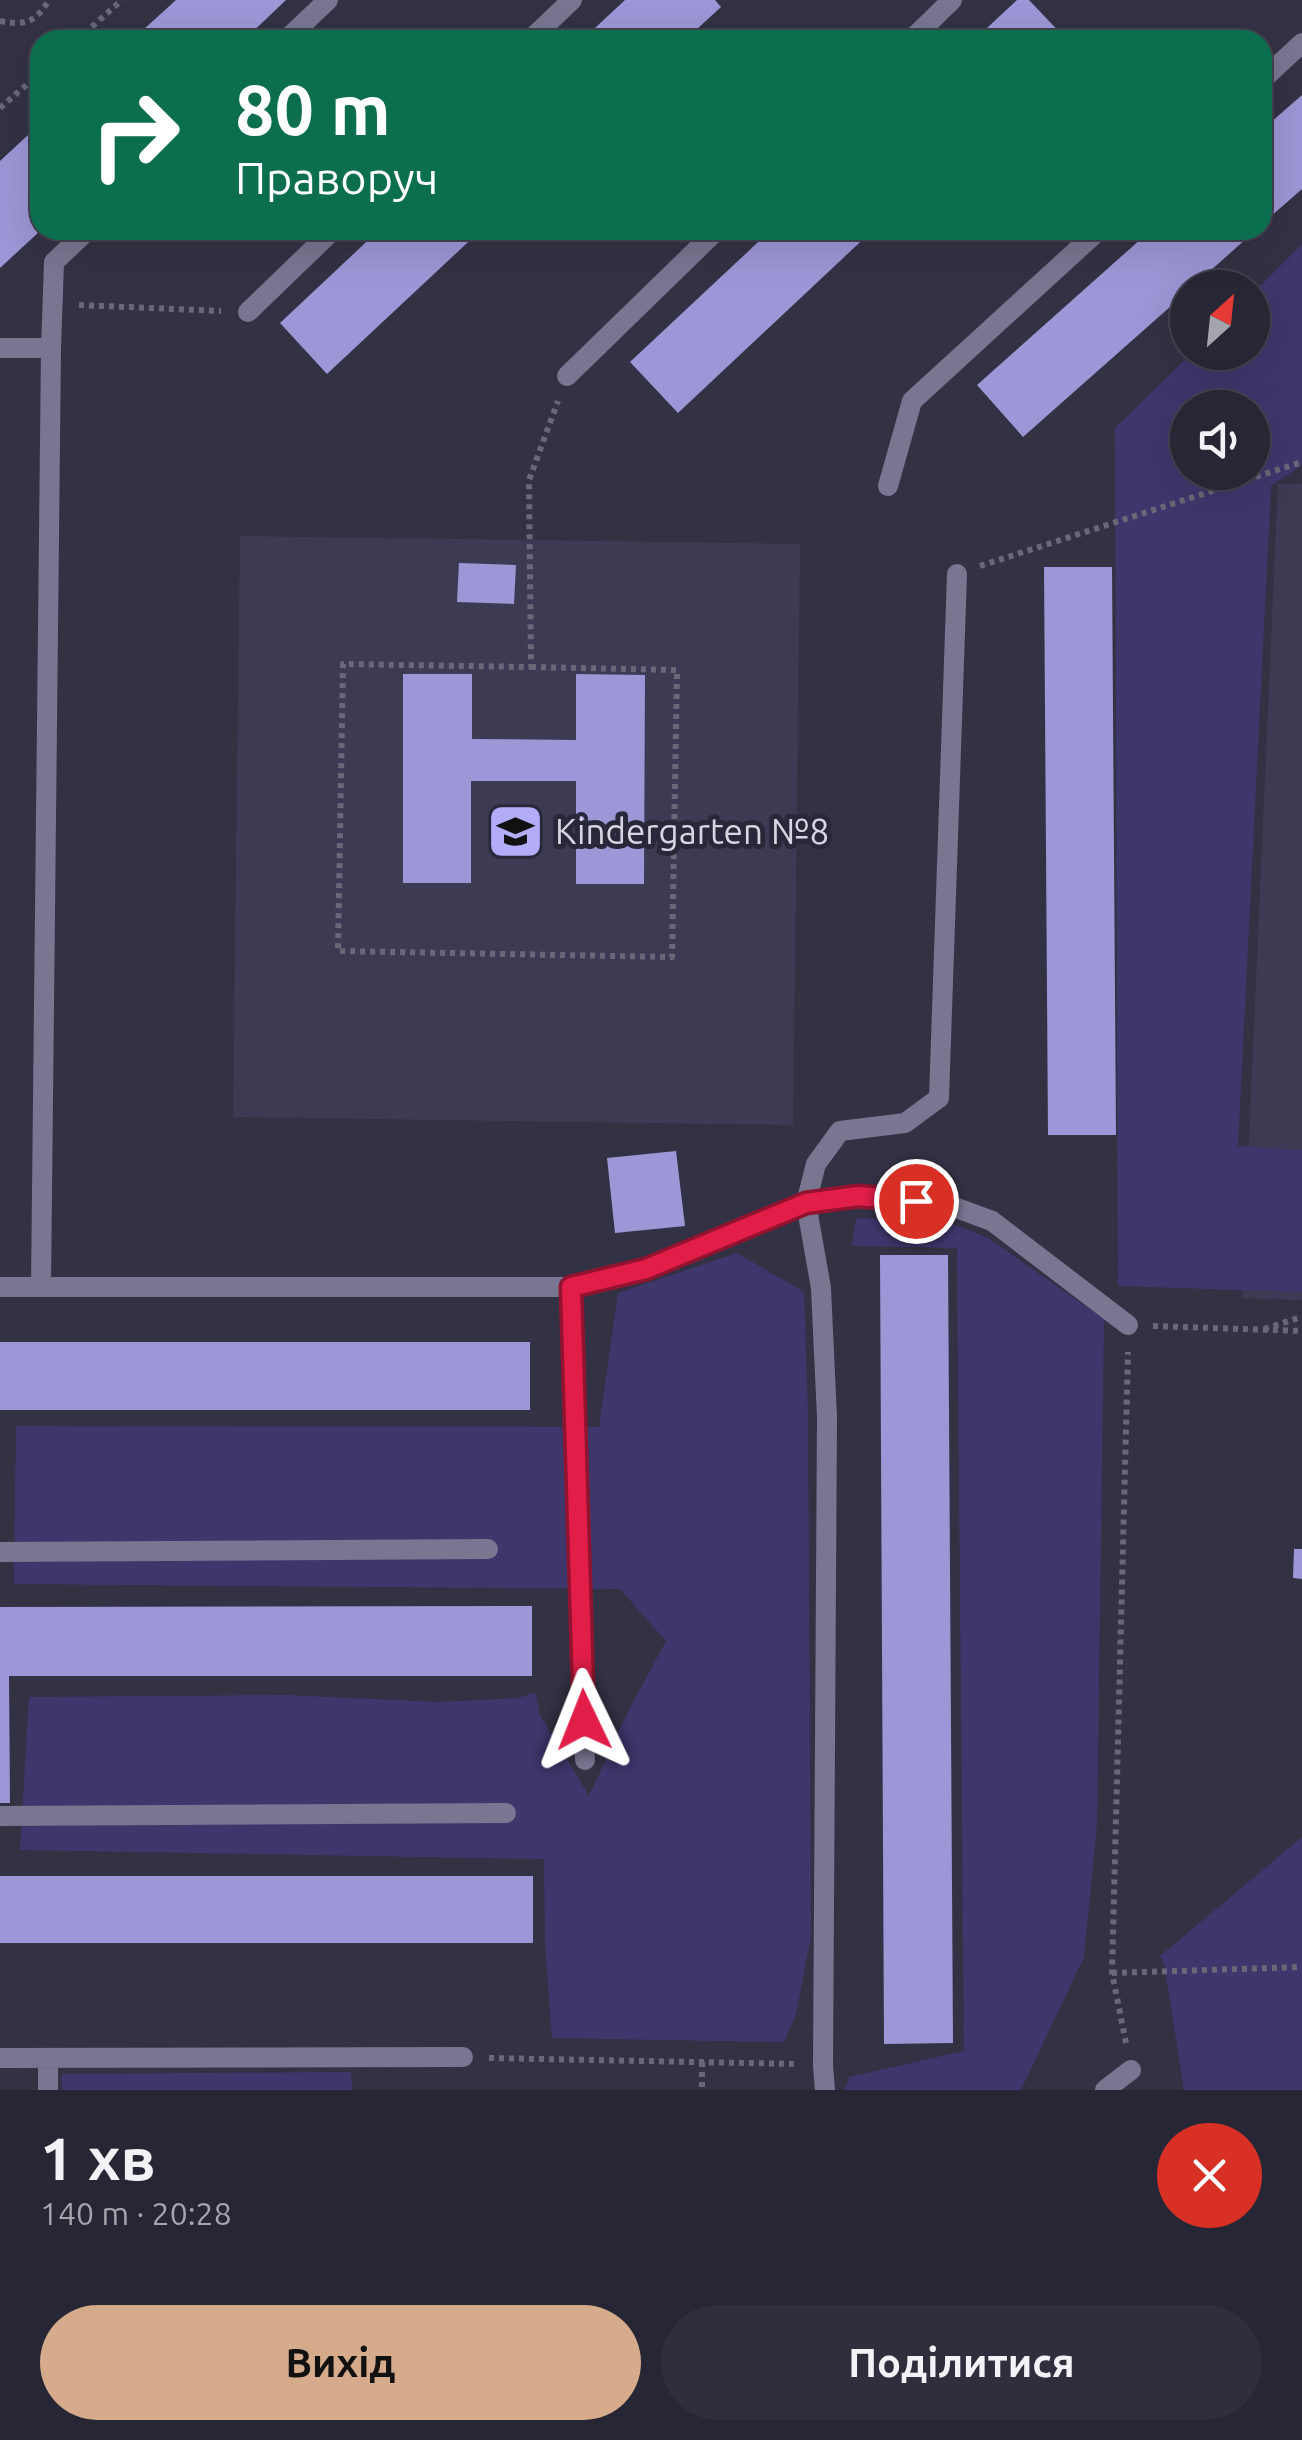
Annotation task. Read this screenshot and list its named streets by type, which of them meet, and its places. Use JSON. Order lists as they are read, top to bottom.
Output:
{
  "places": {
    "school or university": ["Kindergarten №8"]
  },
  "north": "top right",
  "page": {
    "turn": ["80 m", "Праворуч"],
    "heading": ["1 хв", "140 m · 20:28"],
    "buttons": ["Вихід", "Поділитися"]
  }
}
